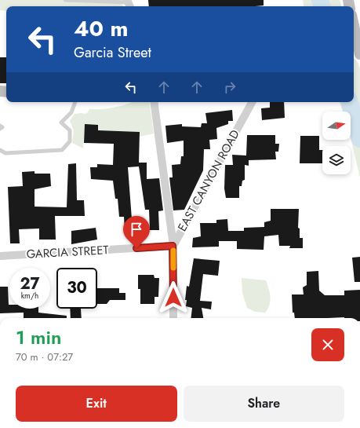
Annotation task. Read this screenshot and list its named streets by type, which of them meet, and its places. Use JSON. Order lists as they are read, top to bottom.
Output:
{
  "streets": {
    "street": ["EAST CANYON ROAD", "GARCIA STREET"]
  },
  "crossings": [
    ["EAST CANYON ROAD", "GARCIA STREET"]
  ],
  "north": "right",
  "page": {
    "turn": ["40 m", "Garcia Street"],
    "speed": "27 km/h",
    "limit": "30",
    "heading": ["1 min", "70 m · 07:27"],
    "buttons": ["Exit", "Share"]
  }
}
